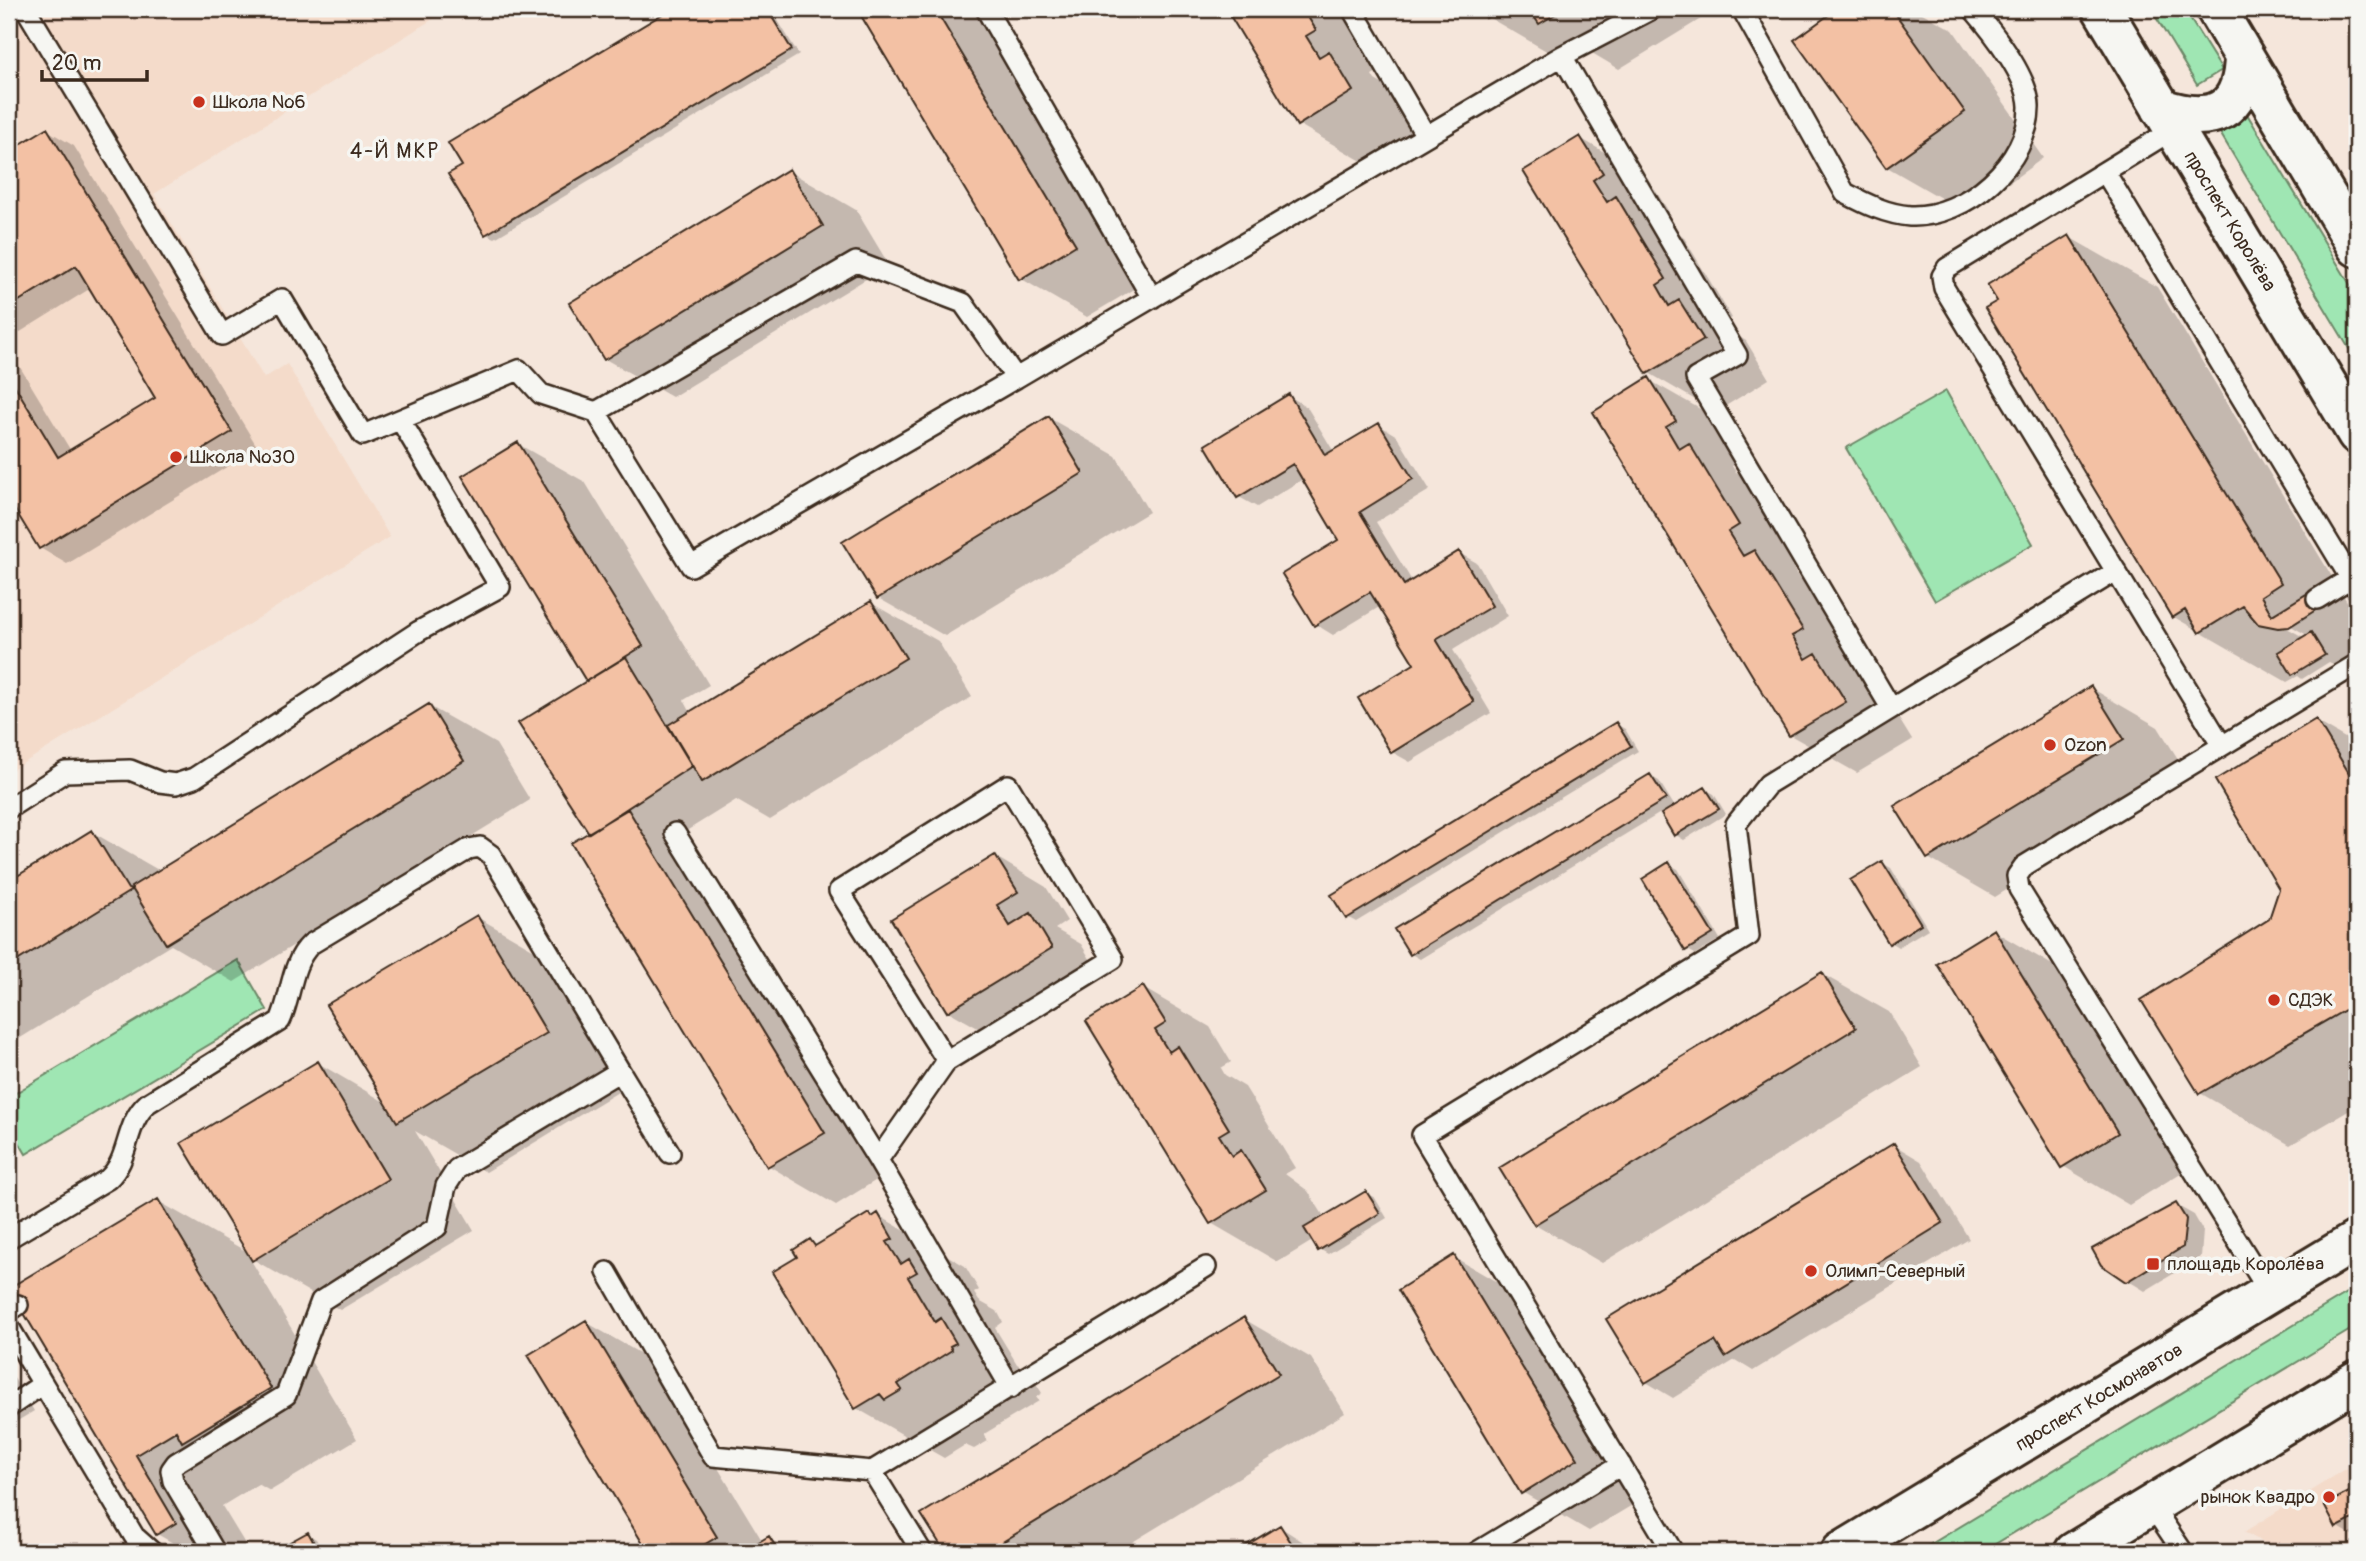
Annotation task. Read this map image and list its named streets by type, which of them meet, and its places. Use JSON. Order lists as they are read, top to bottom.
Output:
{
  "streets": {
    "main road": ["проспект Королёва", "проспект Космонавтов"]
  },
  "districts": ["4-Й МКР"],
  "places": {
    "other": [
      "Школа №6",
      "Школа №30",
      "Ozon",
      "СДЭК",
      "Олимп-Северный",
      "рынок Квадро"
    ],
    "transit": ["площадь Королёва"]
  },
  "scale_bar": "20 m"
}
